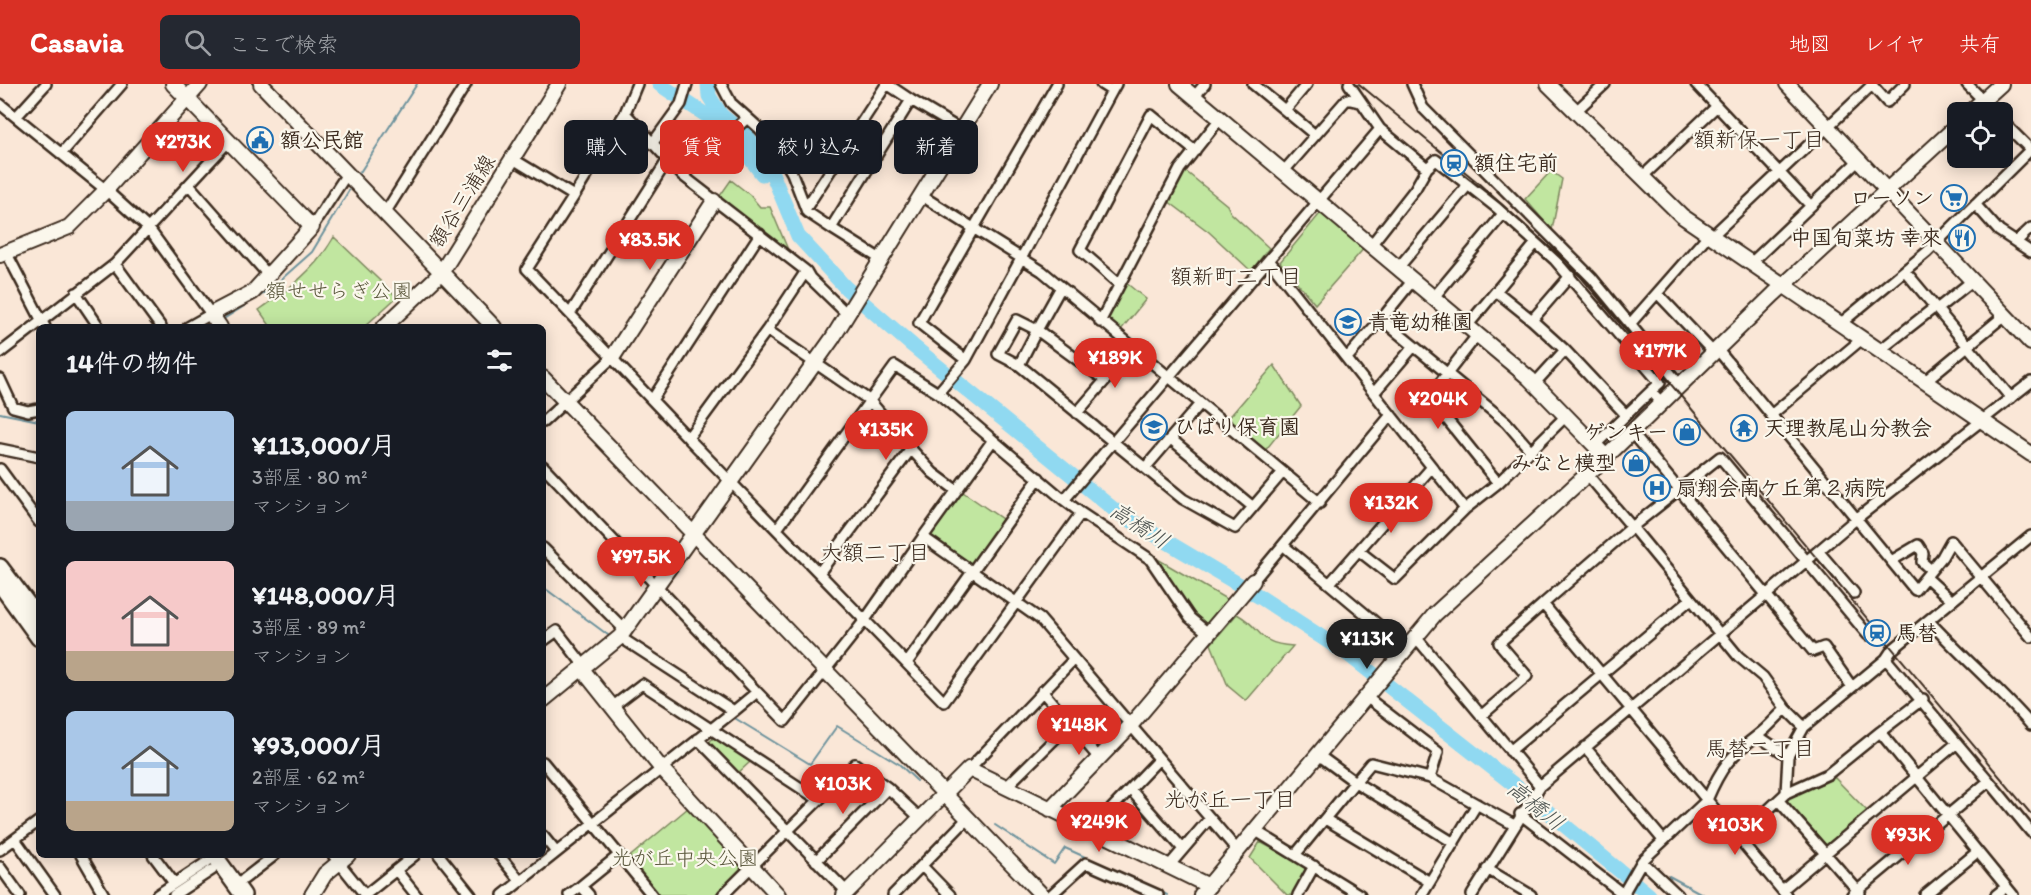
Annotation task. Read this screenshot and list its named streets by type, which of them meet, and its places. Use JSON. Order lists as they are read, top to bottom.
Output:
{
  "streets": {
    "street": ["額谷三浦線"]
  },
  "districts": [
    "額新保一丁目",
    "額新町二丁目",
    "大額二丁目",
    "馬替二丁目",
    "光が丘一丁目"
  ],
  "water": ["高橋川"],
  "parks": ["額せせらぎ公園", "光が丘中央公園"],
  "places": {
    "public building": ["額公民館"],
    "station": ["額住宅前", "馬替"],
    "supermarket": ["ローソン"],
    "restaurant": ["中国旬菜坊 幸來"],
    "school or university": ["青竜幼稚園", "ひばり保育園"],
    "temple": ["天理教尾山分教会"],
    "shop": ["ゲンキー", "みなと模型"],
    "hospital": ["扇翔会南ケ丘第２病院"]
  },
  "page": {
    "header": "Casavia",
    "search": "ここで検索",
    "nav": ["地図", "レイヤ", "共有"],
    "chip": [
      "購入",
      "賃貸",
      "絞り込み",
      "新着"
    ],
    "price": [
      "¥273K",
      "¥83.5K",
      "¥177K",
      "¥189K",
      "¥204K",
      "¥135K",
      "¥132K",
      "¥97.5K",
      "¥113K",
      "¥148K",
      "¥103K",
      "¥249K",
      "¥103K",
      "¥93K"
    ],
    "heading": "14件の物件",
    "list": [
      {
        "name": "¥113,000/月",
        "note": "3部屋 · 80 m² · マンション"
      },
      {
        "name": "¥148,000/月",
        "note": "3部屋 · 89 m² · マンション"
      },
      {
        "name": "¥93,000/月",
        "note": "2部屋 · 62 m² · マンション"
      }
    ]
  }
}
